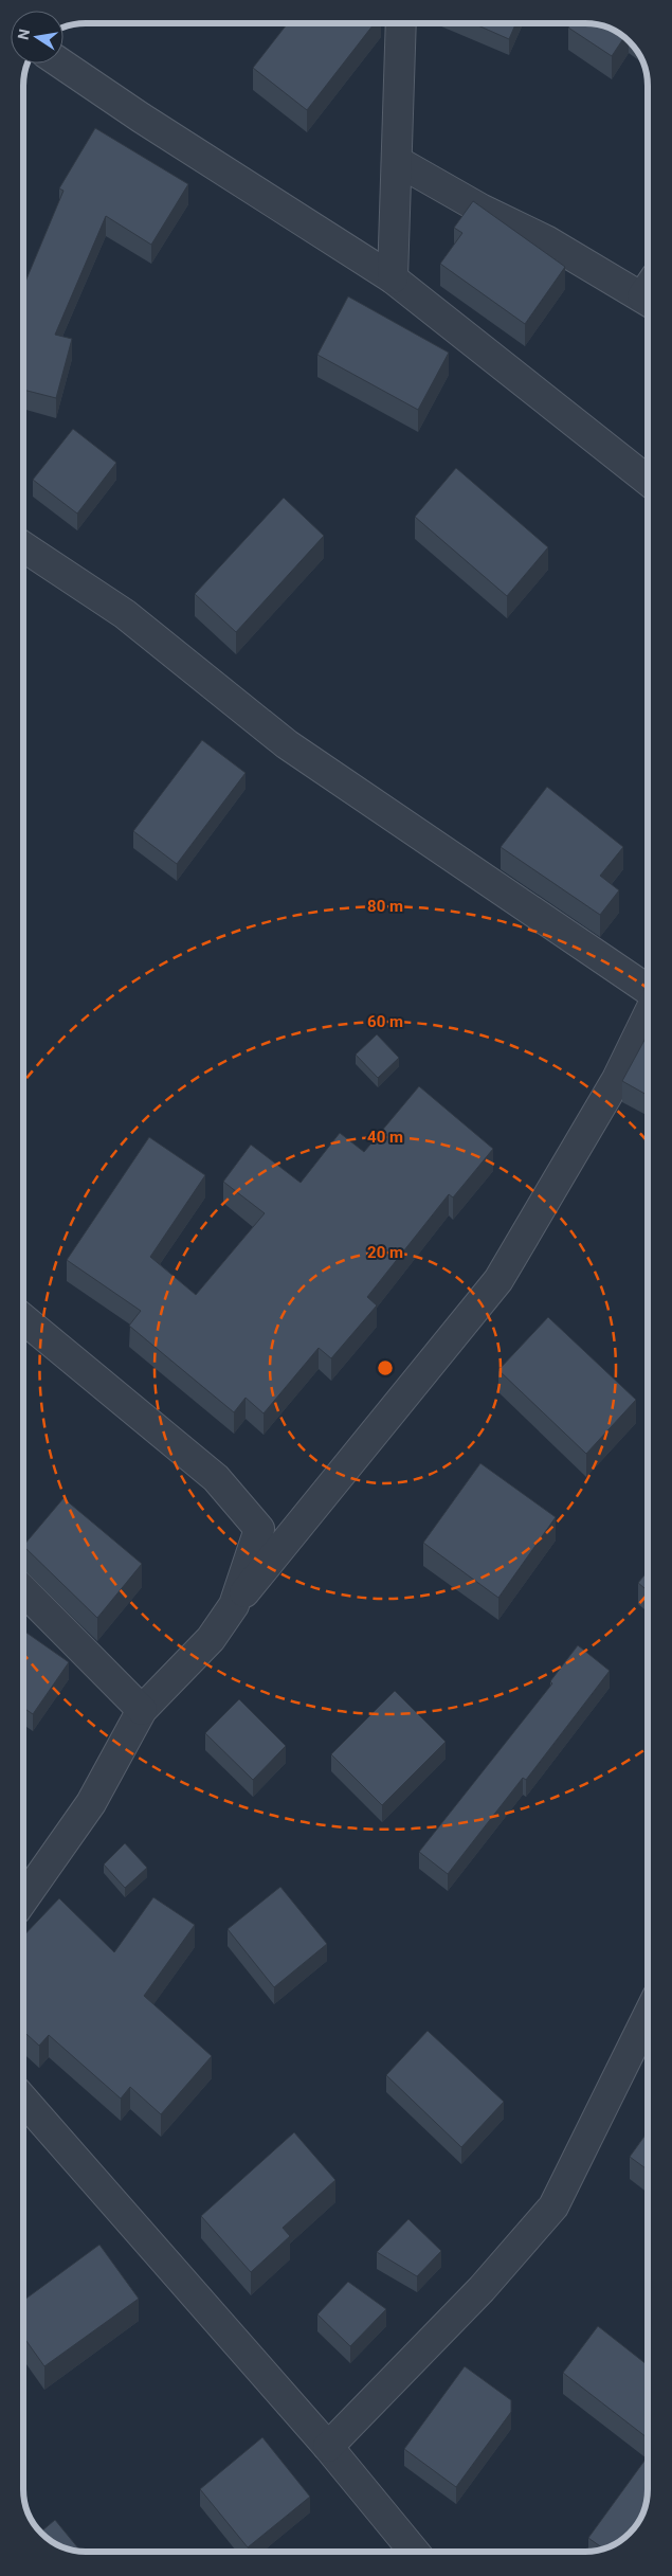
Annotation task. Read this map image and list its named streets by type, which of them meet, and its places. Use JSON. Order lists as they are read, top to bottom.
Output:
{
  "north": "left",
  "rings": [
    "80 m",
    "60 m",
    "40 m",
    "20 m"
  ]
}
